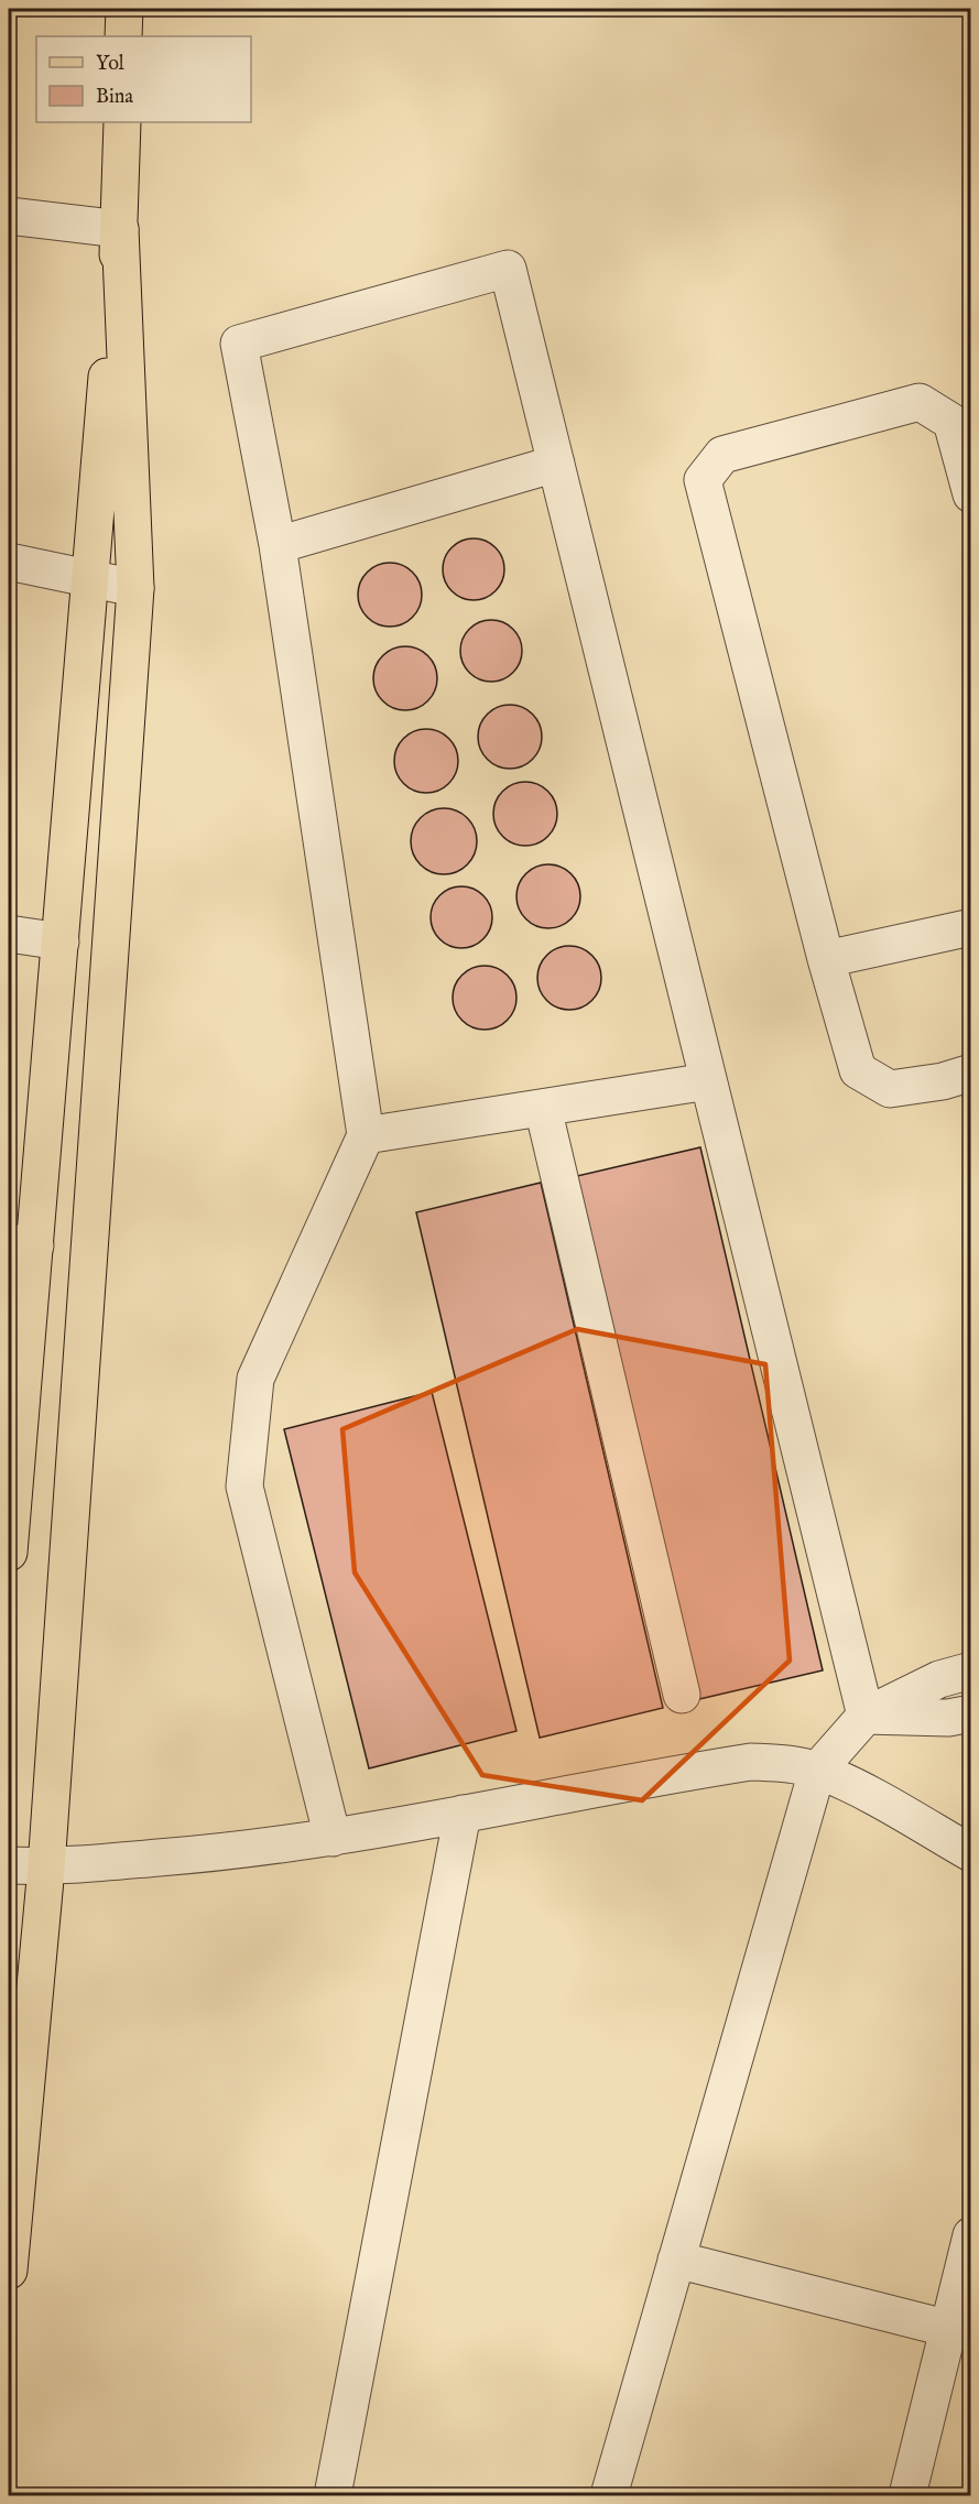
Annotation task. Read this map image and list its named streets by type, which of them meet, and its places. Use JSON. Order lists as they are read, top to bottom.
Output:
{
  "legend": ["Yol", "Bina"]
}
